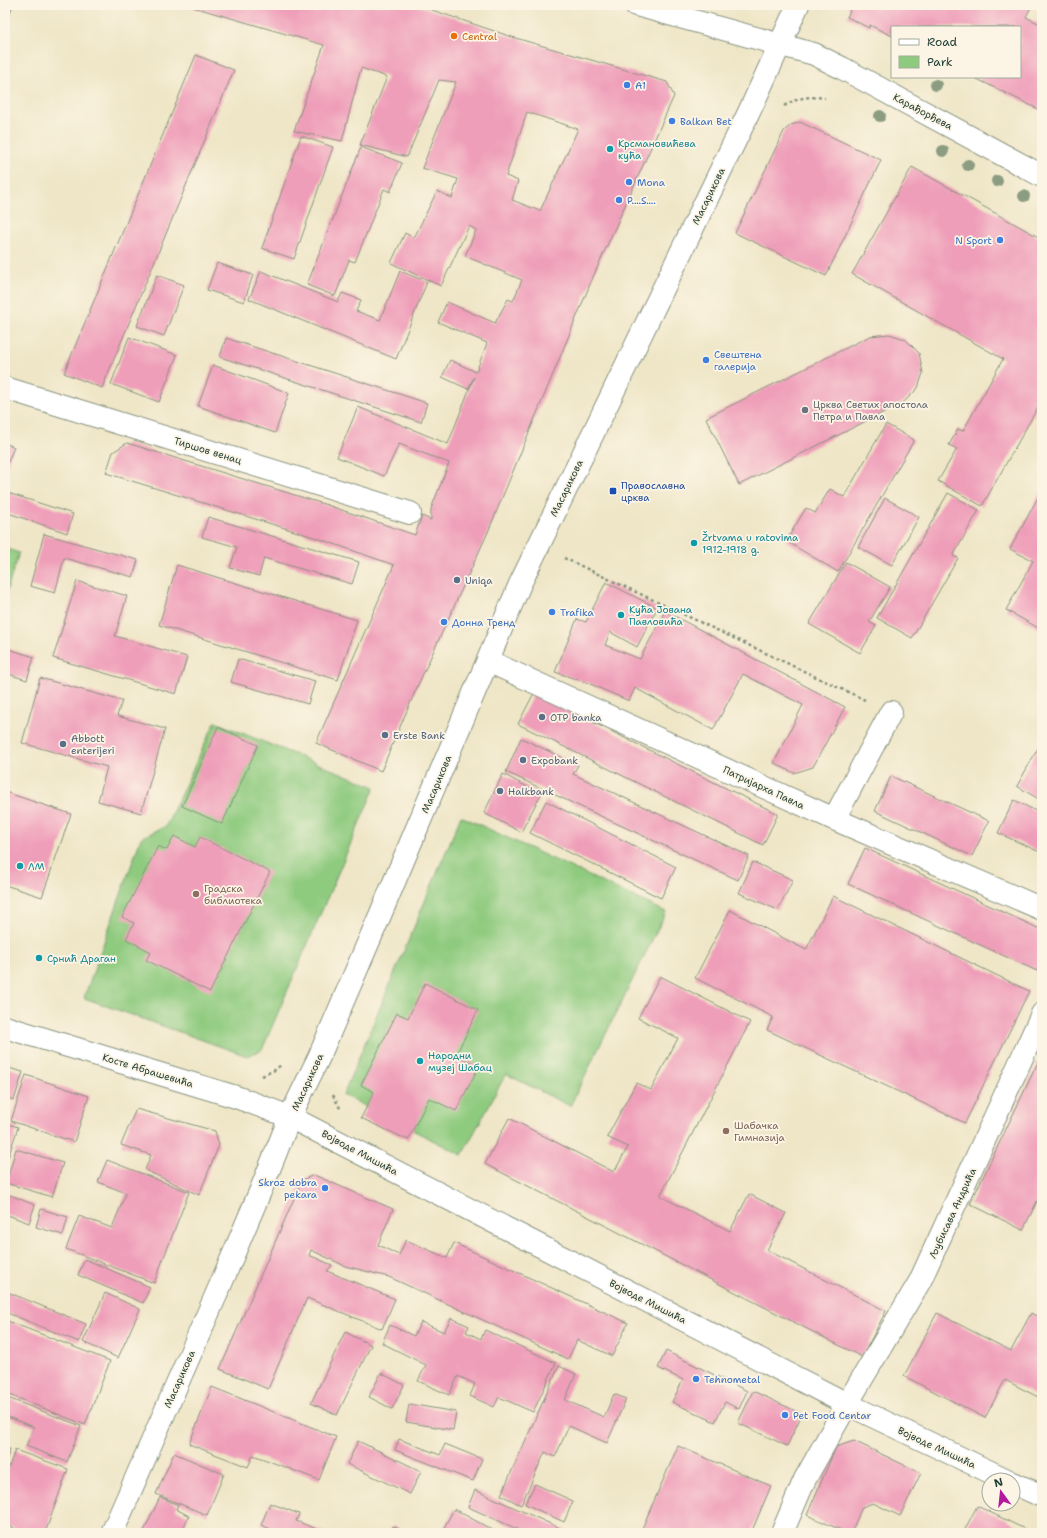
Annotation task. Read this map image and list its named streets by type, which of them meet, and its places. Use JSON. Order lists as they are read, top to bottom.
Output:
{
  "streets": {
    "street": [
      "Карађорђева",
      "Масарикова",
      "Тиршов венац",
      "Патријарха Павла",
      "Косте Абрашевића",
      "Војводе Мишића",
      "Љубисава Андрића"
    ]
  },
  "crossings": [
    ["Карађорђева", "Масарикова"],
    ["Масарикова", "Патријарха Павла"],
    ["Масарикова", "Косте Абрашевића"],
    ["Масарикова", "Војводе Мишића"],
    ["Косте Абрашевића", "Војводе Мишића"],
    ["Војводе Мишића", "Љубисава Андрића"]
  ],
  "places": {
    "other": [
      "Central",
      "A1",
      "Balkan Bet",
      "Крсмановићева кућа",
      "Mona",
      "P....S....",
      "N Sport",
      "Свештена галерија",
      "Црква Светих апостола Петра и Павла",
      "Žrtvama u ratovima 1912-1918 g.",
      "Uniqa",
      "Trafika",
      "Кућа Јована Павловића",
      "Донна Тренд",
      "OTP banka",
      "Erste Bank",
      "Abbott enterijeri",
      "Expobank",
      "Halkbank",
      "ЛМ",
      "Градска библиотека",
      "Срнић Драган",
      "Народни музеј Шабац",
      "Шабачка Гимназија",
      "Skroz dobra pekara",
      "Tehnometal",
      "Pet Food Centar"
    ],
    "transit": ["Православна црква"]
  },
  "legend": ["Road", "Park"],
  "north": "top"
}
